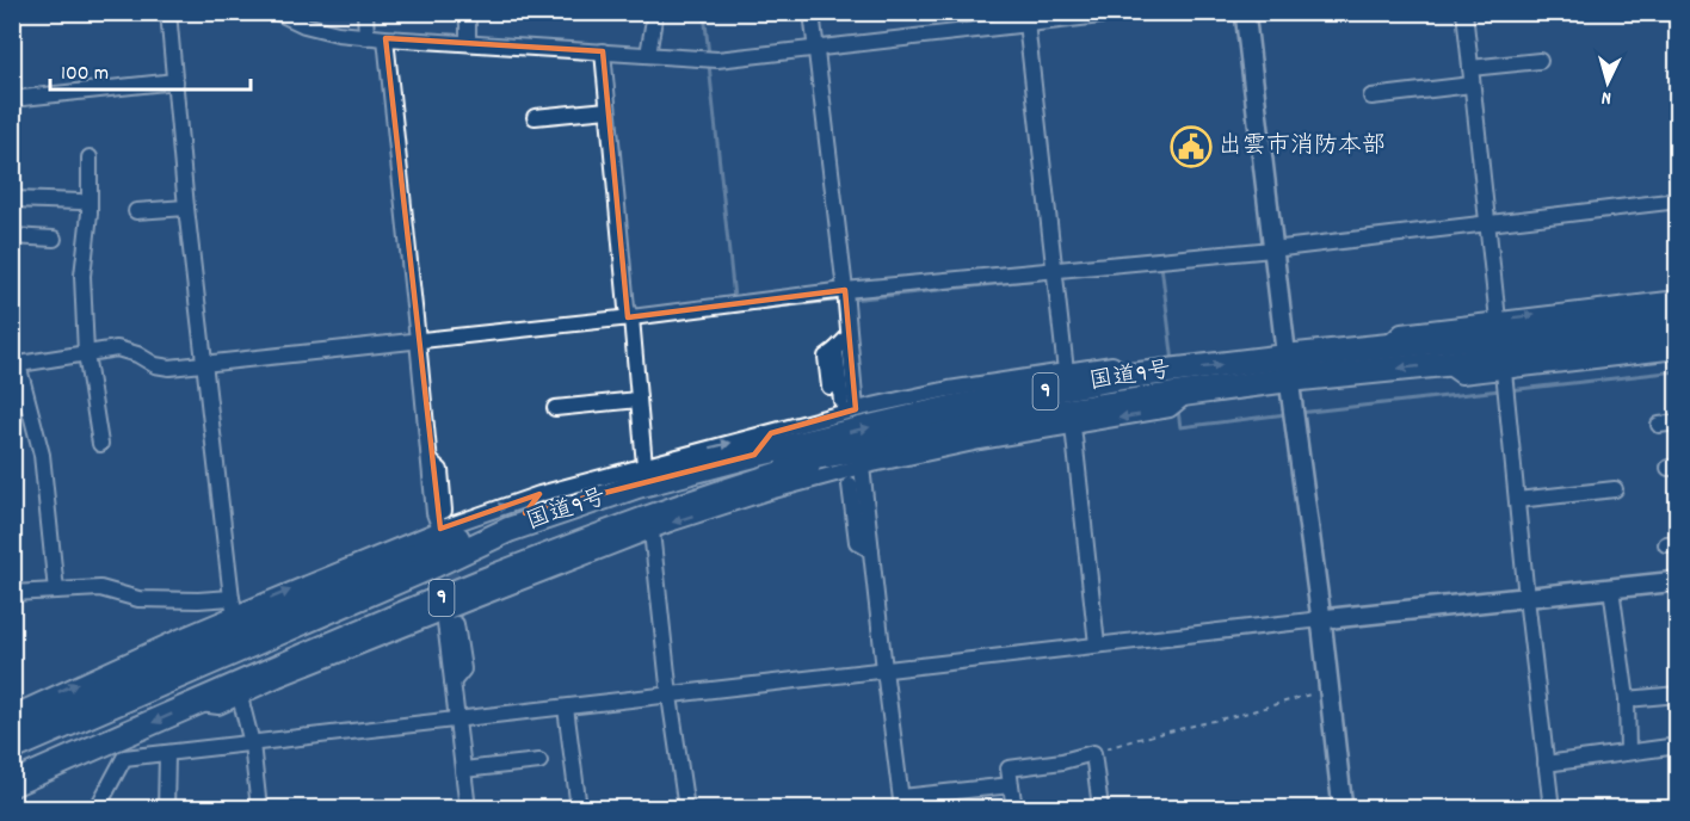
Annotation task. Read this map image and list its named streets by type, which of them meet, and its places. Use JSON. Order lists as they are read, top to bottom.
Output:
{
  "streets": {
    "highway": ["国道9号", "9"]
  },
  "crossings": [
    ["国道9号", "9"]
  ],
  "places": {
    "public building": ["出雲市消防本部"]
  },
  "scale_bar": "100 m",
  "north": "bottom"
}
